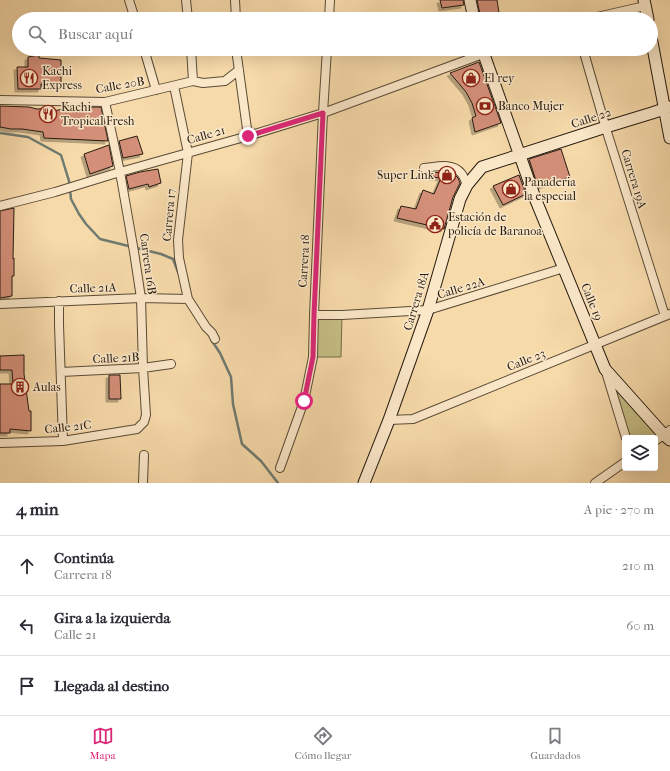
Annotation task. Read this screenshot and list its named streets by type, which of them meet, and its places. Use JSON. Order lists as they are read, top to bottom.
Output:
{
  "streets": {
    "main road": ["Calle 22", "Carrera 18A", "Calle 19"],
    "street": [
      "Calle 20B",
      "Calle 21",
      "Carrera 19A",
      "Carrera 17",
      "Carrera 18",
      "Carrera 16B",
      "Calle 21A",
      "Calle 22A",
      "Calle 21B",
      "Calle 23",
      "Calle 21C"
    ]
  },
  "crossings": [
    ["Calle 20B", "Carrera 17"],
    ["Calle 20B", "Carrera 16B"],
    ["Calle 22", "Carrera 19A"],
    ["Calle 22", "Carrera 18A"],
    ["Calle 22", "Calle 19"],
    ["Calle 21", "Carrera 17"],
    ["Calle 21", "Carrera 18"],
    ["Calle 21", "Carrera 16B"],
    ["Carrera 19A", "Calle 23"],
    ["Carrera 17", "Calle 21A"],
    ["Carrera 18", "Calle 22A"],
    ["Carrera 16B", "Calle 21A"],
    ["Carrera 16B", "Calle 21B"],
    ["Carrera 16B", "Calle 21C"],
    ["Calle 22A", "Carrera 18A"],
    ["Calle 22A", "Calle 19"],
    ["Carrera 18A", "Calle 19"],
    ["Carrera 18A", "Calle 23"],
    ["Calle 19", "Calle 23"]
  ],
  "places": {
    "restaurant": ["Kachi Express", "Kachi Tropical Fresh"],
    "shop": ["El rey", "Super Link", "Panaderia la especial"],
    "bank": ["Banco Mujer"],
    "public building": ["Estación de policía de Baranoa"],
    "building": ["Aulas"]
  },
  "page": {
    "search": "Buscar aquí",
    "heading": ["4 min", "A pie · 270 m"],
    "list": [
      ["Continúa", "Carrera 18", "210 m"],
      ["Gira a la izquierda", "Calle 21", "60 m"],
      "Llegada al destino"
    ],
    "nav": ["Mapa", "Cómo llegar", "Guardados"]
  }
}
